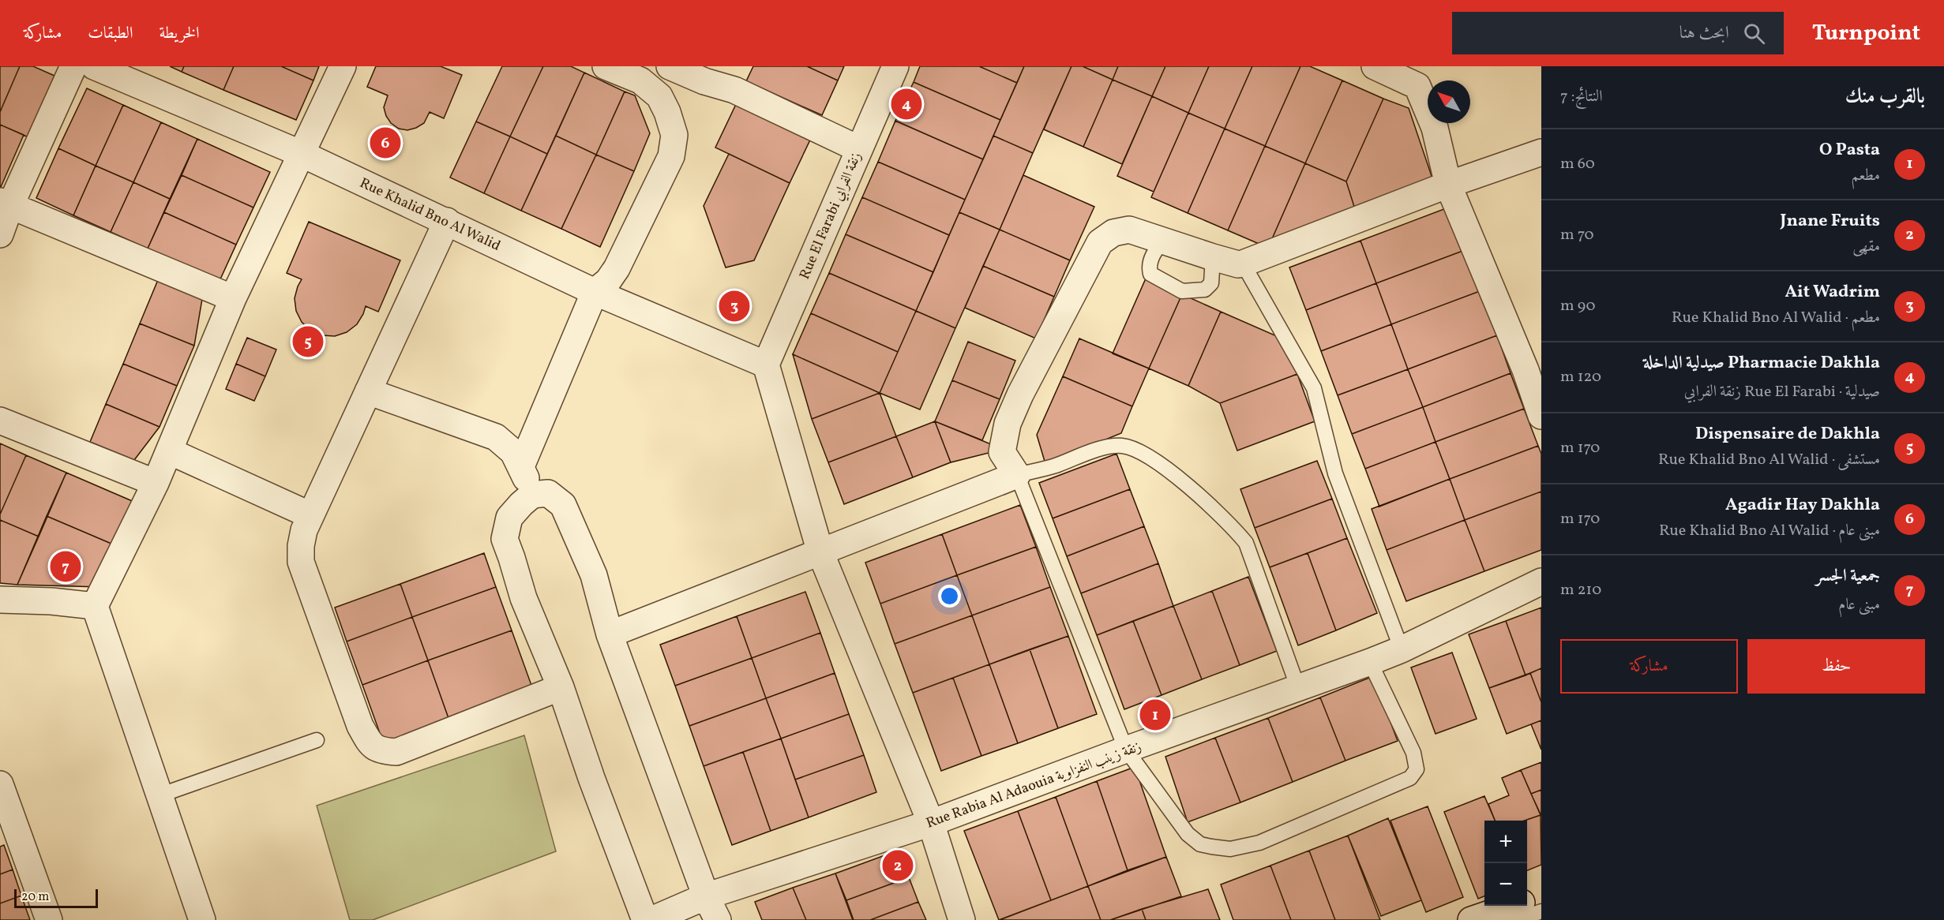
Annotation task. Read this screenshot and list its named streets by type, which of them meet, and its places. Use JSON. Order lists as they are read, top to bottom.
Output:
{
  "streets": {
    "street": ["Rue Khalid Bno Al Walid", "Rue El Farabi زنقة الفرابي", "Rue Rabia Al Adaouia زنقة زينب النفزاوية"]
  },
  "crossings": [
    ["Rue Khalid Bno Al Walid", "Rue El Farabi زنقة الفرابي"]
  ],
  "scale_bar": "20 m",
  "north": "top left",
  "page": {
    "header": "Turnpoint",
    "search": "ابحث هنا",
    "nav": ["الخريطة", "الطبقات", "مشاركة"],
    "heading": ["بالقرب منك", "النتائج: 7"],
    "pins": [
      "4",
      "6",
      "3",
      "5",
      "7",
      "1",
      "2"
    ],
    "list": [
      {
        "mark": "1",
        "name": "O Pasta",
        "note": "مطعم",
        "value": "60 m"
      },
      {
        "mark": "2",
        "name": "Jnane Fruits",
        "note": "مقهى",
        "value": "70 m"
      },
      {
        "mark": "3",
        "name": "Ait Wadrim",
        "note": "مطعم · Rue Khalid Bno Al Walid",
        "value": "90 m"
      },
      {
        "mark": "4",
        "name": "Pharmacie Dakhla صيدلية الداخلة",
        "note": "صيدلية · Rue El Farabi زنقة الفرابي",
        "value": "120 m"
      },
      {
        "mark": "5",
        "name": "Dispensaire de Dakhla",
        "note": "مستشفى · Rue Khalid Bno Al Walid",
        "value": "170 m"
      },
      {
        "mark": "6",
        "name": "Agadir Hay Dakhla",
        "note": "مبنى عام · Rue Khalid Bno Al Walid",
        "value": "170 m"
      },
      {
        "mark": "7",
        "name": "جمعية الجسر",
        "note": "مبنى عام",
        "value": "210 m"
      }
    ],
    "buttons": ["حفظ", "مشاركة"],
    "map_buttons": ["+", "−"],
    "scale": "20 m"
  }
}
